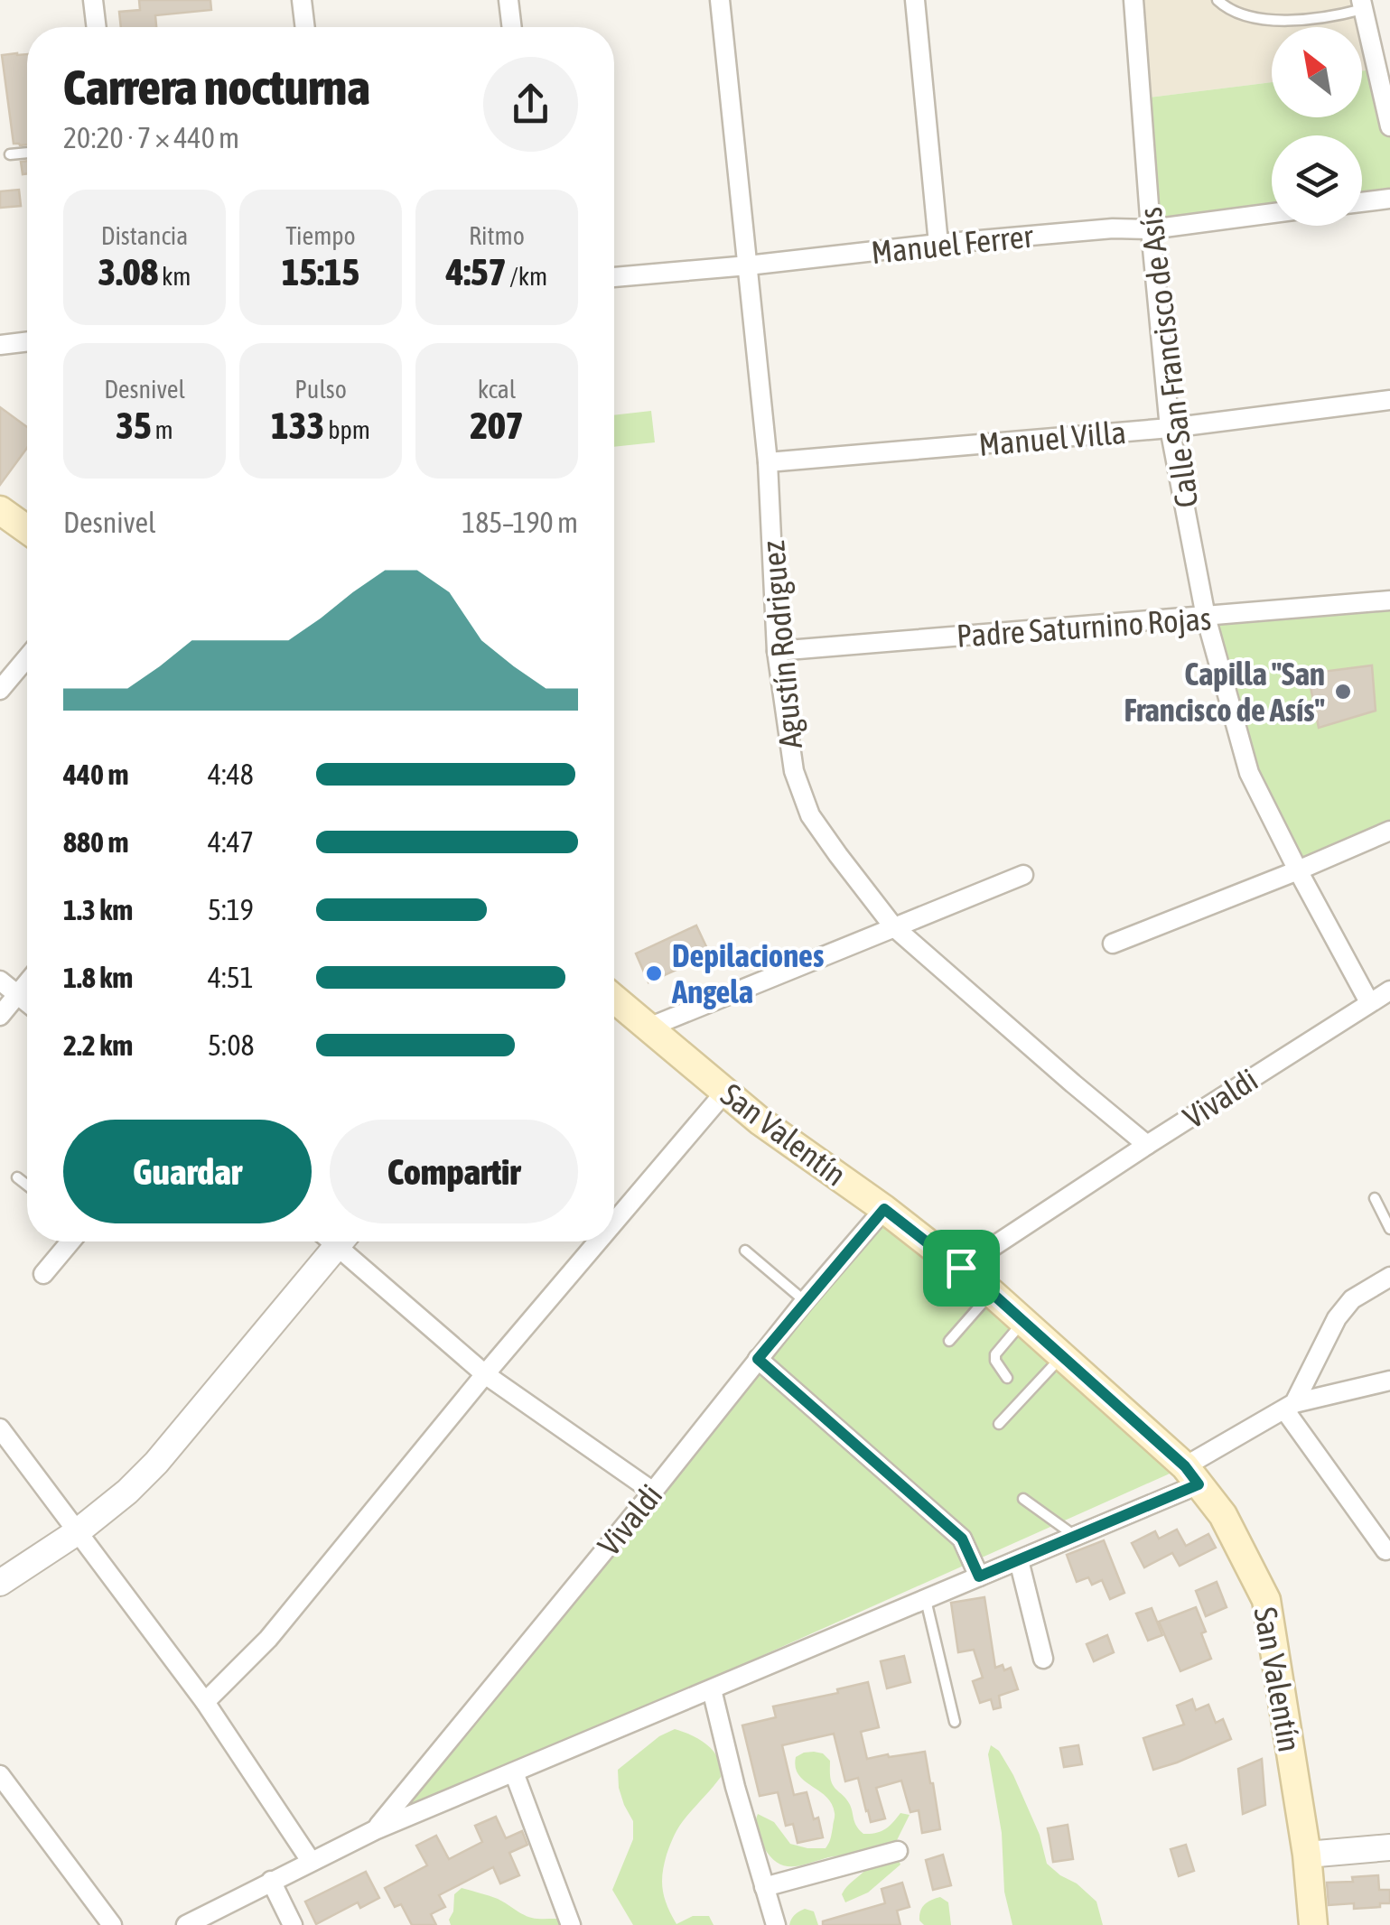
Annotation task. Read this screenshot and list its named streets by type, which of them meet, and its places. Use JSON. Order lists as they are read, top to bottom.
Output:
{
  "streets": {
    "main road": ["San Valentín"],
    "street": [
      "Manuel Ferrer",
      "Calle San Francisco de Asís",
      "Manuel Villa",
      "Padre Saturnino Rojas",
      "Agustín Rodriguez",
      "Vivaldi"
    ]
  },
  "crossings": [
    ["Manuel Ferrer", "Calle San Francisco de Asís"],
    ["Manuel Ferrer", "Agustín Rodriguez"],
    ["Calle San Francisco de Asís", "Manuel Villa"],
    ["Calle San Francisco de Asís", "Padre Saturnino Rojas"],
    ["Calle San Francisco de Asís", "Vivaldi"],
    ["Manuel Villa", "Agustín Rodriguez"],
    ["Padre Saturnino Rojas", "Agustín Rodriguez"],
    ["Agustín Rodriguez", "Vivaldi"],
    ["Vivaldi", "San Valentín"]
  ],
  "places": ["Capilla \"San Francisco de Asís\"", "Depilaciones Angela"],
  "north": "top left",
  "page": {
    "heading": ["Carrera nocturna", "20:20 · 7 × 440 m"],
    "stats": [
      ["Distancia", "3.08 km"],
      ["Tiempo", "15:15"],
      ["Ritmo", "4:57 /km"],
      ["Desnivel", "35 m"],
      ["Pulso", "133 bpm"],
      ["kcal", "207"]
    ],
    "chart": ["Desnivel", "185–190 m"],
    "list": [
      {
        "name": "440 m",
        "note": "4:48"
      },
      {
        "name": "880 m",
        "note": "4:47"
      },
      {
        "name": "1.3 km",
        "note": "5:19"
      },
      {
        "name": "1.8 km",
        "note": "4:51"
      },
      {
        "name": "2.2 km",
        "note": "5:08"
      }
    ],
    "buttons": ["Guardar", "Compartir"]
  }
}
